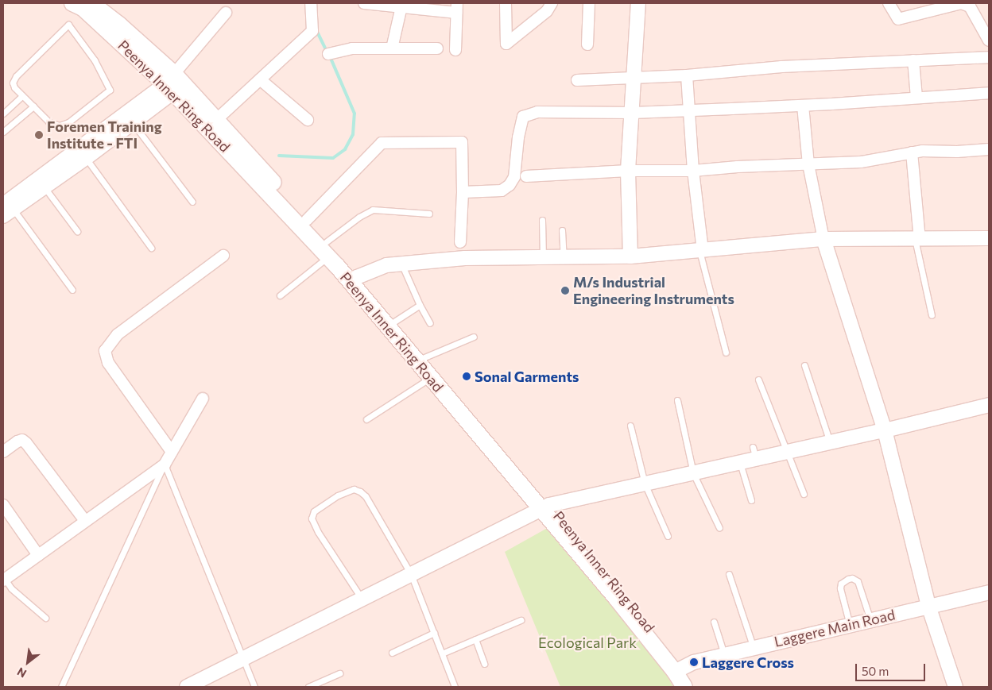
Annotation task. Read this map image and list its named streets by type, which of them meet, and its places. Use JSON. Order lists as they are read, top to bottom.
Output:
{
  "streets": {
    "main road": ["Peenya Inner Ring Road"],
    "street": ["Laggere Main Road"]
  },
  "crossings": [
    ["Peenya Inner Ring Road", "Laggere Main Road"]
  ],
  "parks": ["Ecological Park"],
  "places": [
    "Foremen Training Institute - FTI",
    "M/s Industrial Engineering Instruments",
    "Sonal Garments",
    "Laggere Cross"
  ],
  "scale_bar": "50 m",
  "north": "bottom left"
}
